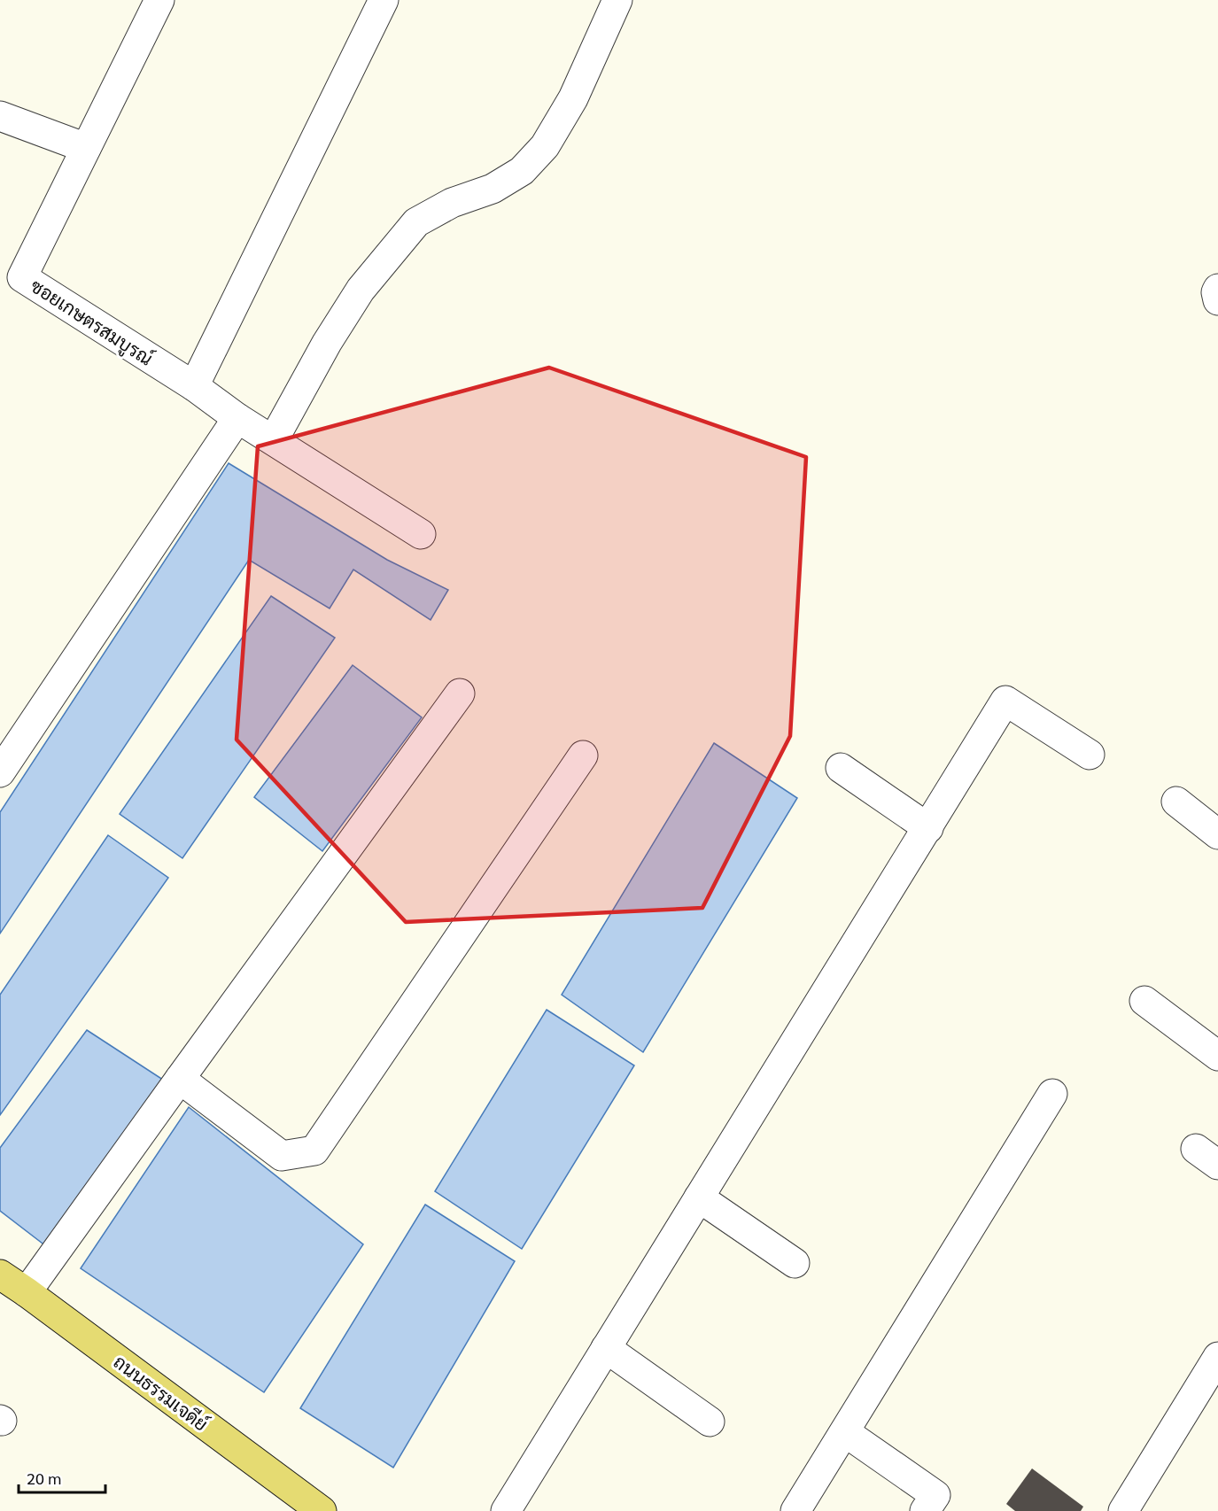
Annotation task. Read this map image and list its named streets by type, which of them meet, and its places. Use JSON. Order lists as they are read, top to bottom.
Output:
{
  "streets": {
    "main road": ["ถนนธรรมเจดีย์"],
    "street": ["ซอยเกษตรสมบูรณ์"]
  },
  "scale_bar": "20 m"
}
